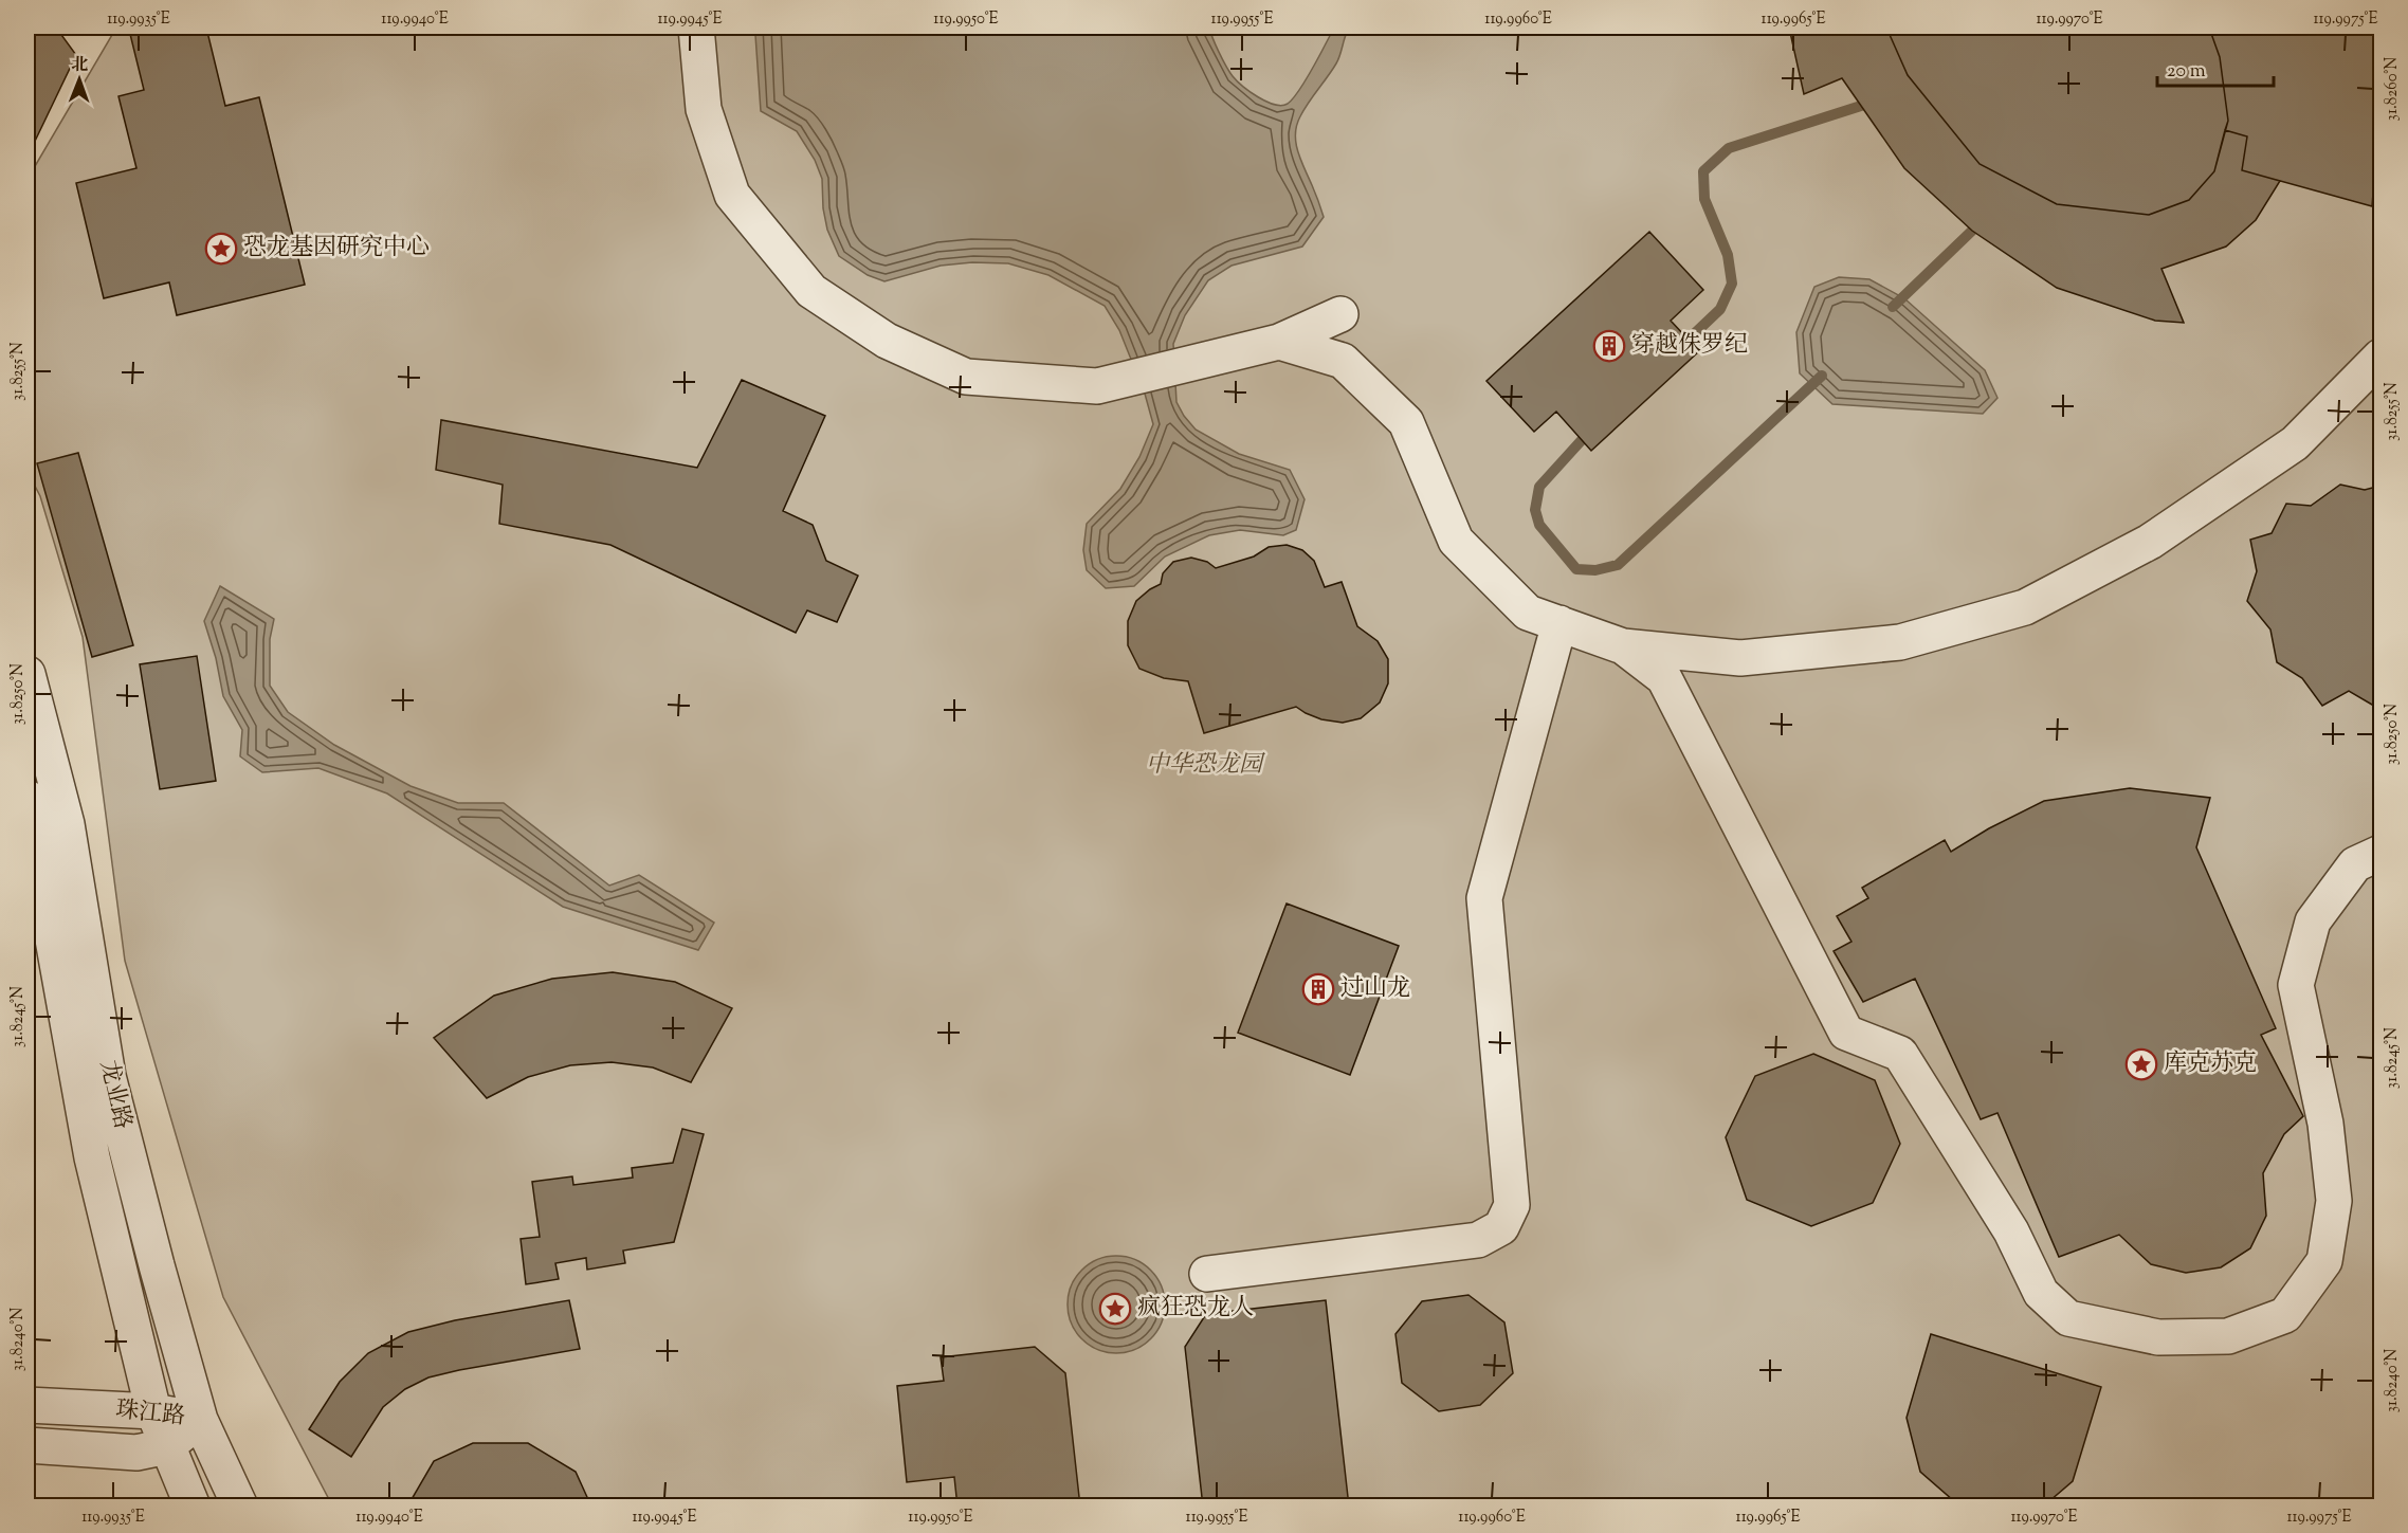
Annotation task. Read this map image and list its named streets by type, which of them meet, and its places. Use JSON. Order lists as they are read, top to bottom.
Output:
{
  "streets": {
    "street": ["龙业路", "珠江路"]
  },
  "crossings": [
    ["龙业路", "珠江路"]
  ],
  "parks": ["中华恐龙园"],
  "places": {
    "place": ["恐龙基因研究中心", "库克苏克", "疯狂恐龙人"],
    "building": ["穿越侏罗纪", "过山龙"]
  },
  "scale_bar": "20 m",
  "north": "top",
  "coordinates": [
    "119.9935°E",
    "119.9940°E",
    "119.9945°E",
    "119.9950°E",
    "119.9955°E",
    "119.9960°E",
    "119.9965°E",
    "119.9970°E",
    "119.9975°E",
    "31.8260°N",
    "31.8255°N",
    "31.8250°N",
    "31.8245°N",
    "31.8240°N"
  ]
}
